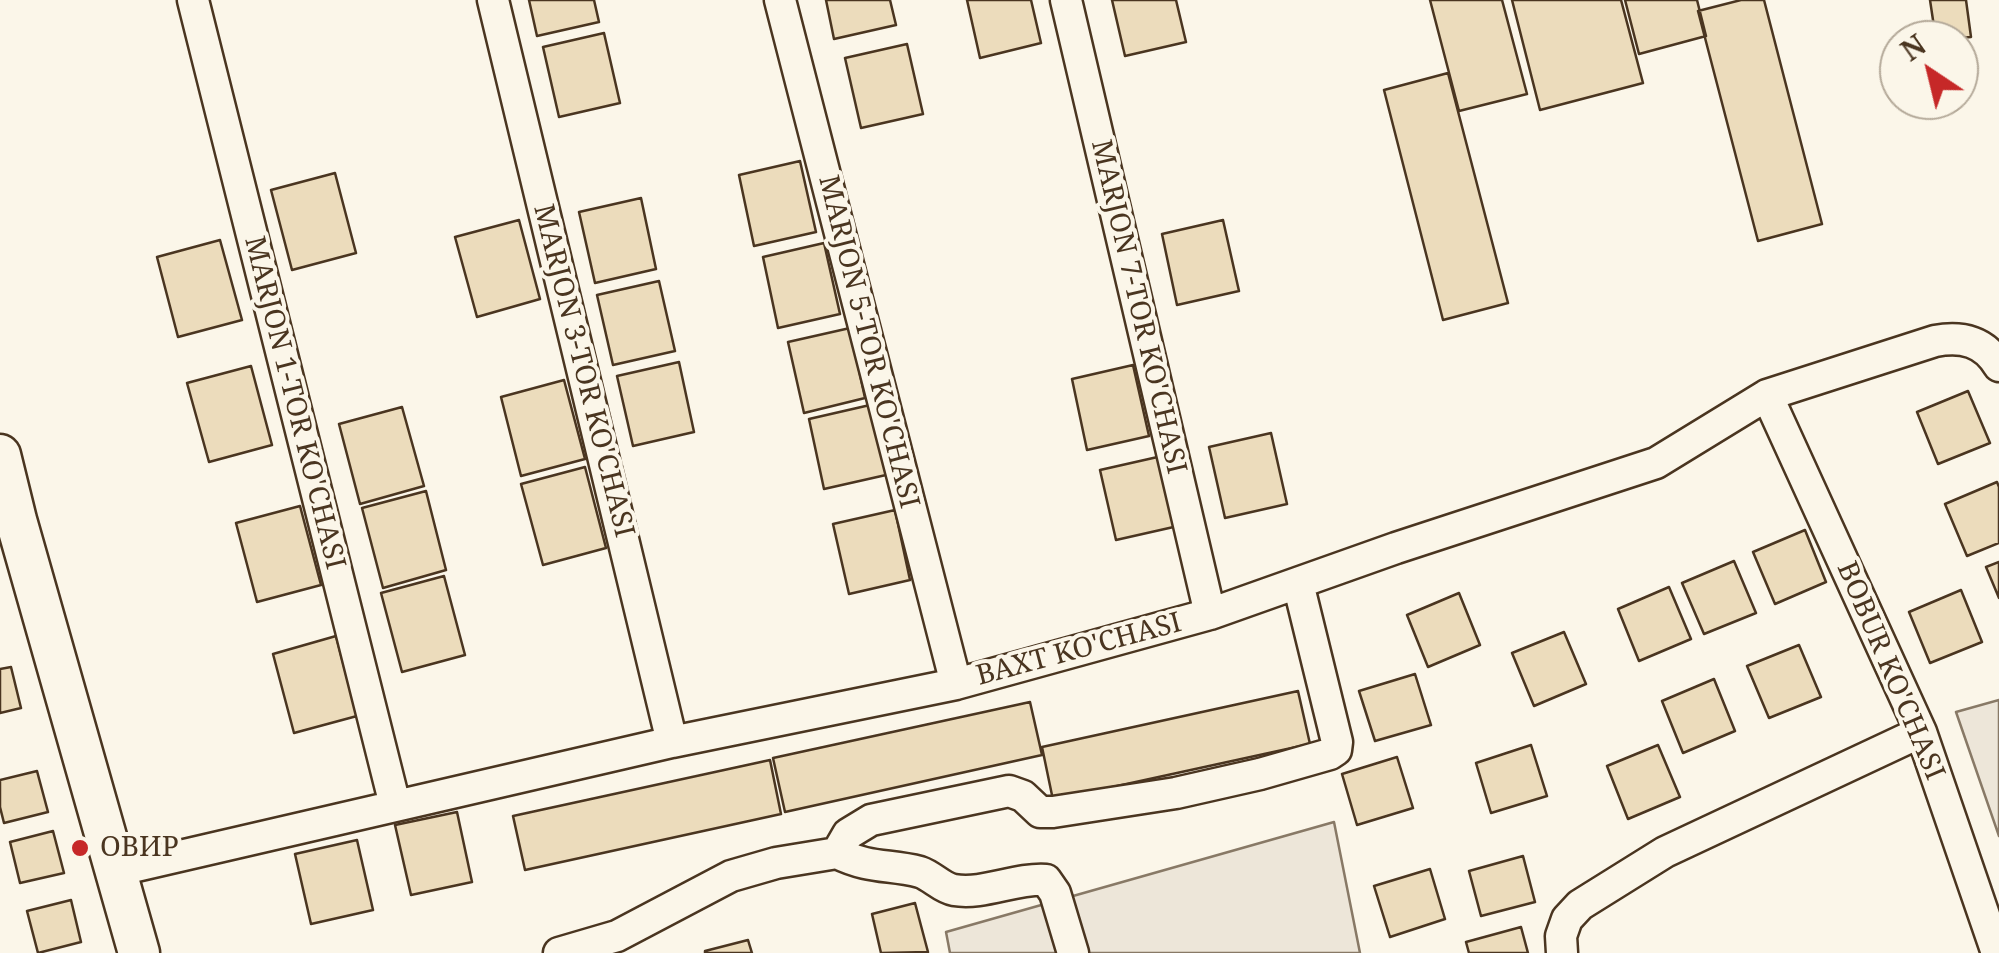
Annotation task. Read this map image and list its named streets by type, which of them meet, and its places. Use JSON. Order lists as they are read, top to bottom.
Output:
{
  "streets": {
    "street": [
      "MARJON 7-TOR KO'CHASI",
      "MARJON 5-TOR KO'CHASI",
      "MARJON 3-TOR KO'CHASI",
      "MARJON 1-TOR KO'CHASI",
      "BAXT KO'CHASI",
      "BOBUR KO'CHASI"
    ]
  },
  "crossings": [
    ["MARJON 7-TOR KO'CHASI", "BAXT KO'CHASI"],
    ["MARJON 5-TOR KO'CHASI", "BAXT KO'CHASI"],
    ["MARJON 3-TOR KO'CHASI", "BAXT KO'CHASI"],
    ["MARJON 1-TOR KO'CHASI", "BAXT KO'CHASI"],
    ["BAXT KO'CHASI", "BOBUR KO'CHASI"]
  ],
  "places": ["ОВИР"],
  "north": "top left"
}
